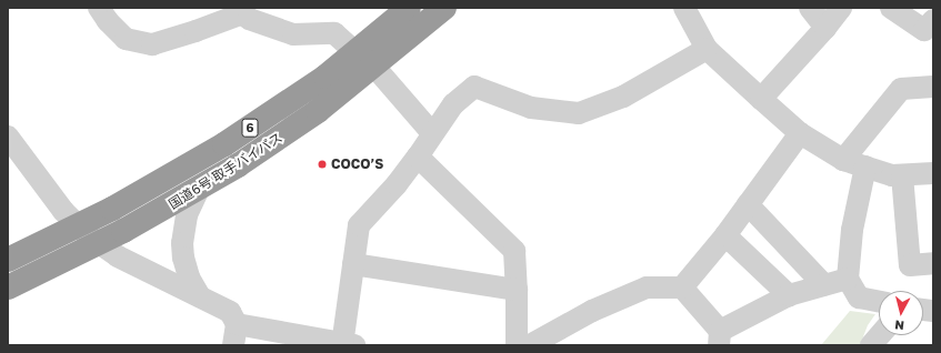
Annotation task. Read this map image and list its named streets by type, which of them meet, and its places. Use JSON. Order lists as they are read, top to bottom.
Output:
{
  "streets": {
    "highway": ["6", "国道6号 取手バイパス"]
  },
  "places": ["COCO’S"],
  "north": "bottom"
}
